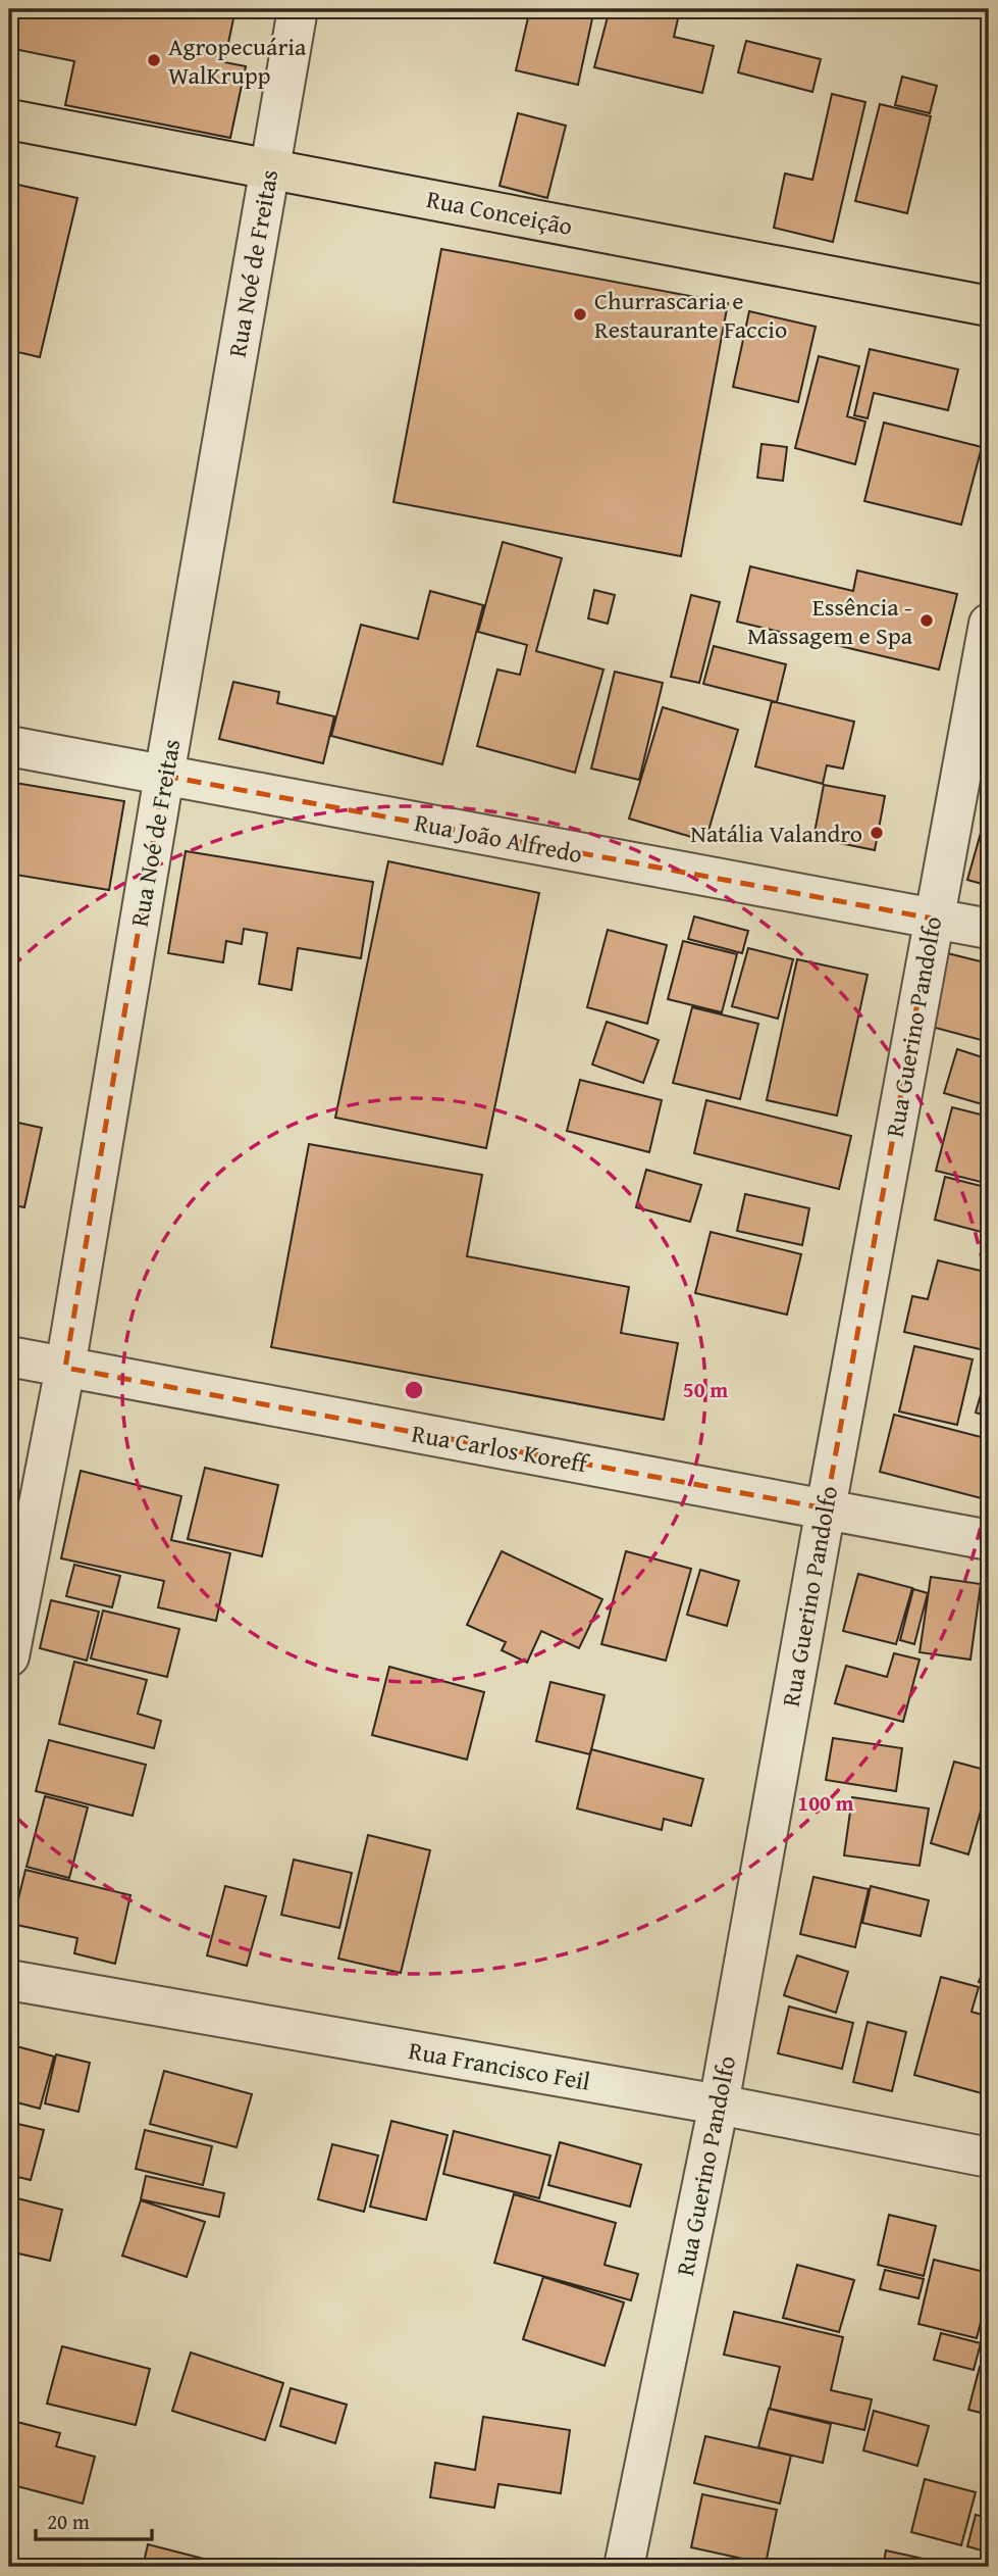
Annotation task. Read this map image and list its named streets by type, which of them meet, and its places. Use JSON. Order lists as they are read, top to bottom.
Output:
{
  "streets": {
    "main road": ["Rua Conceição"],
    "street": [
      "Rua Noé de Freitas",
      "Rua João Alfredo",
      "Rua Guerino Pandolfo",
      "Rua Carlos Koreff",
      "Rua Francisco Feil"
    ]
  },
  "crossings": [
    ["Rua Conceição", "Rua Noé de Freitas"],
    ["Rua Noé de Freitas", "Rua João Alfredo"],
    ["Rua Noé de Freitas", "Rua Carlos Koreff"],
    ["Rua João Alfredo", "Rua Guerino Pandolfo"],
    ["Rua Guerino Pandolfo", "Rua Carlos Koreff"],
    ["Rua Guerino Pandolfo", "Rua Francisco Feil"]
  ],
  "places": [
    "Agropecuária WalKrupp",
    "Churrascaria e Restaurante Faccio",
    "Essência - Massagem e Spa",
    "Natália Valandro"
  ],
  "scale_bar": "20 m",
  "rings": ["50 m", "100 m"]
}
